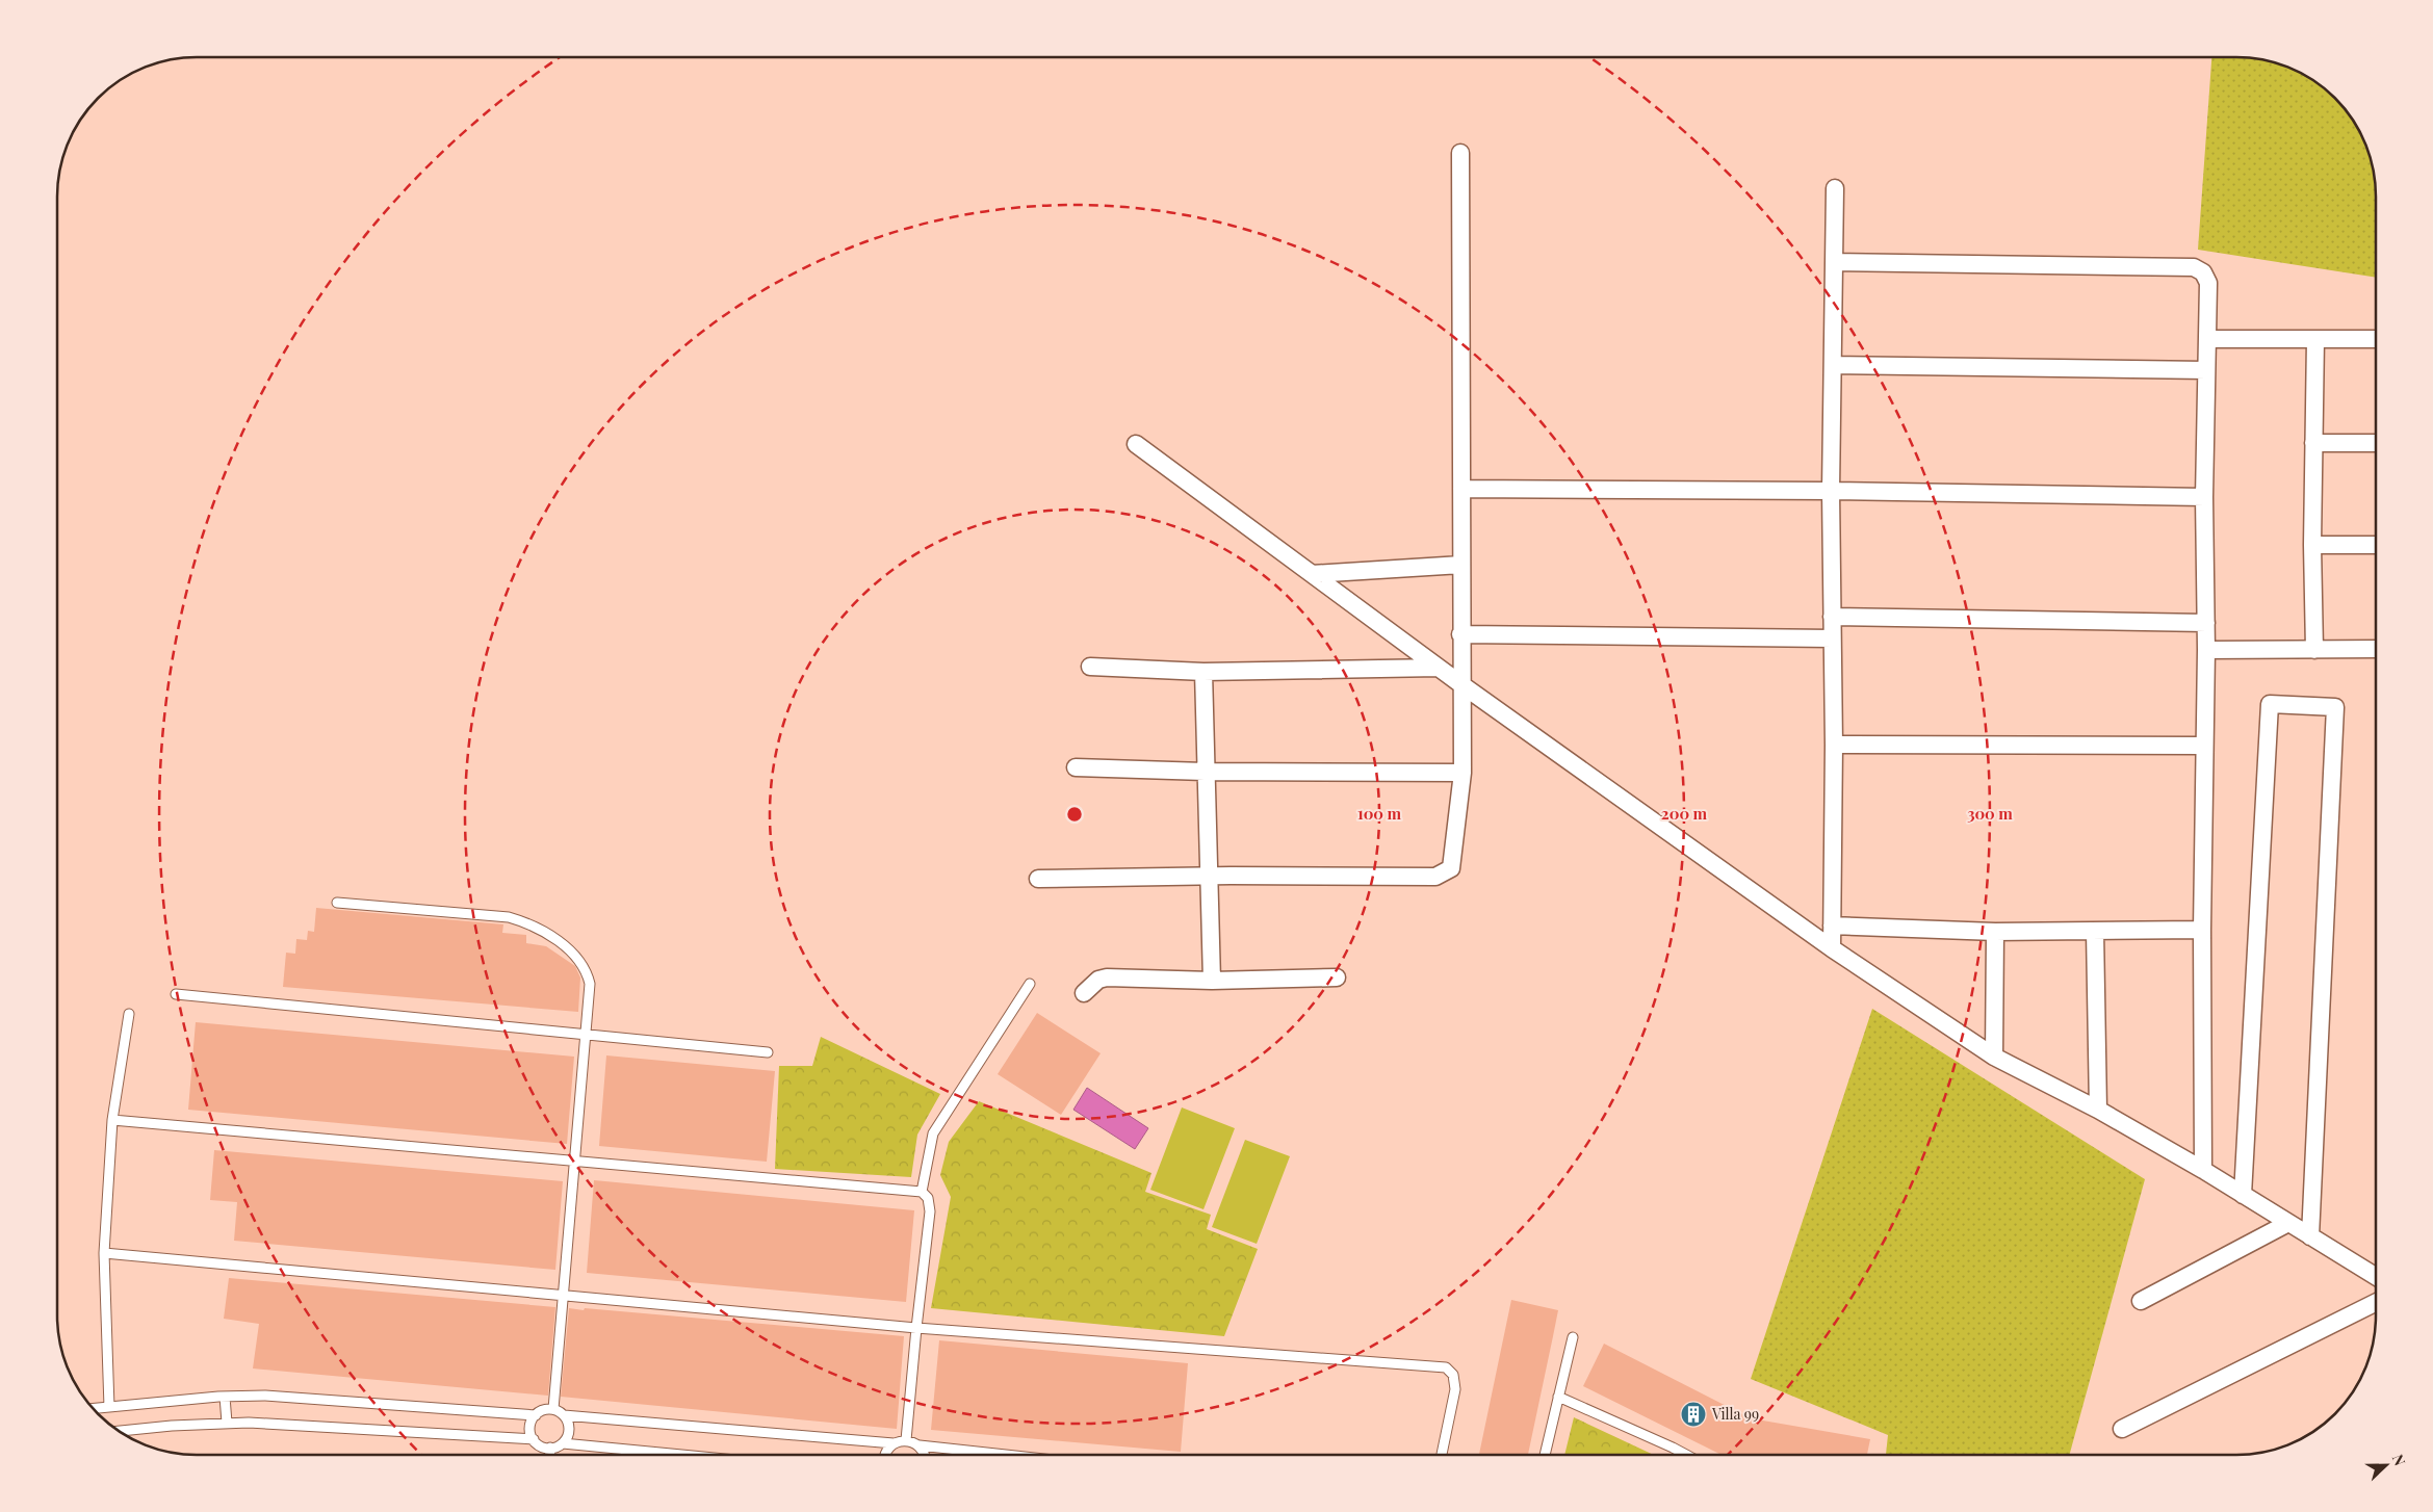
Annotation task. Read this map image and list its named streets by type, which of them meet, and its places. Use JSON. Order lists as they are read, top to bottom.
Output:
{
  "places": {
    "building": ["Villa 99"]
  },
  "north": "right",
  "rings": ["100 m", "200 m", "300 m"]
}
